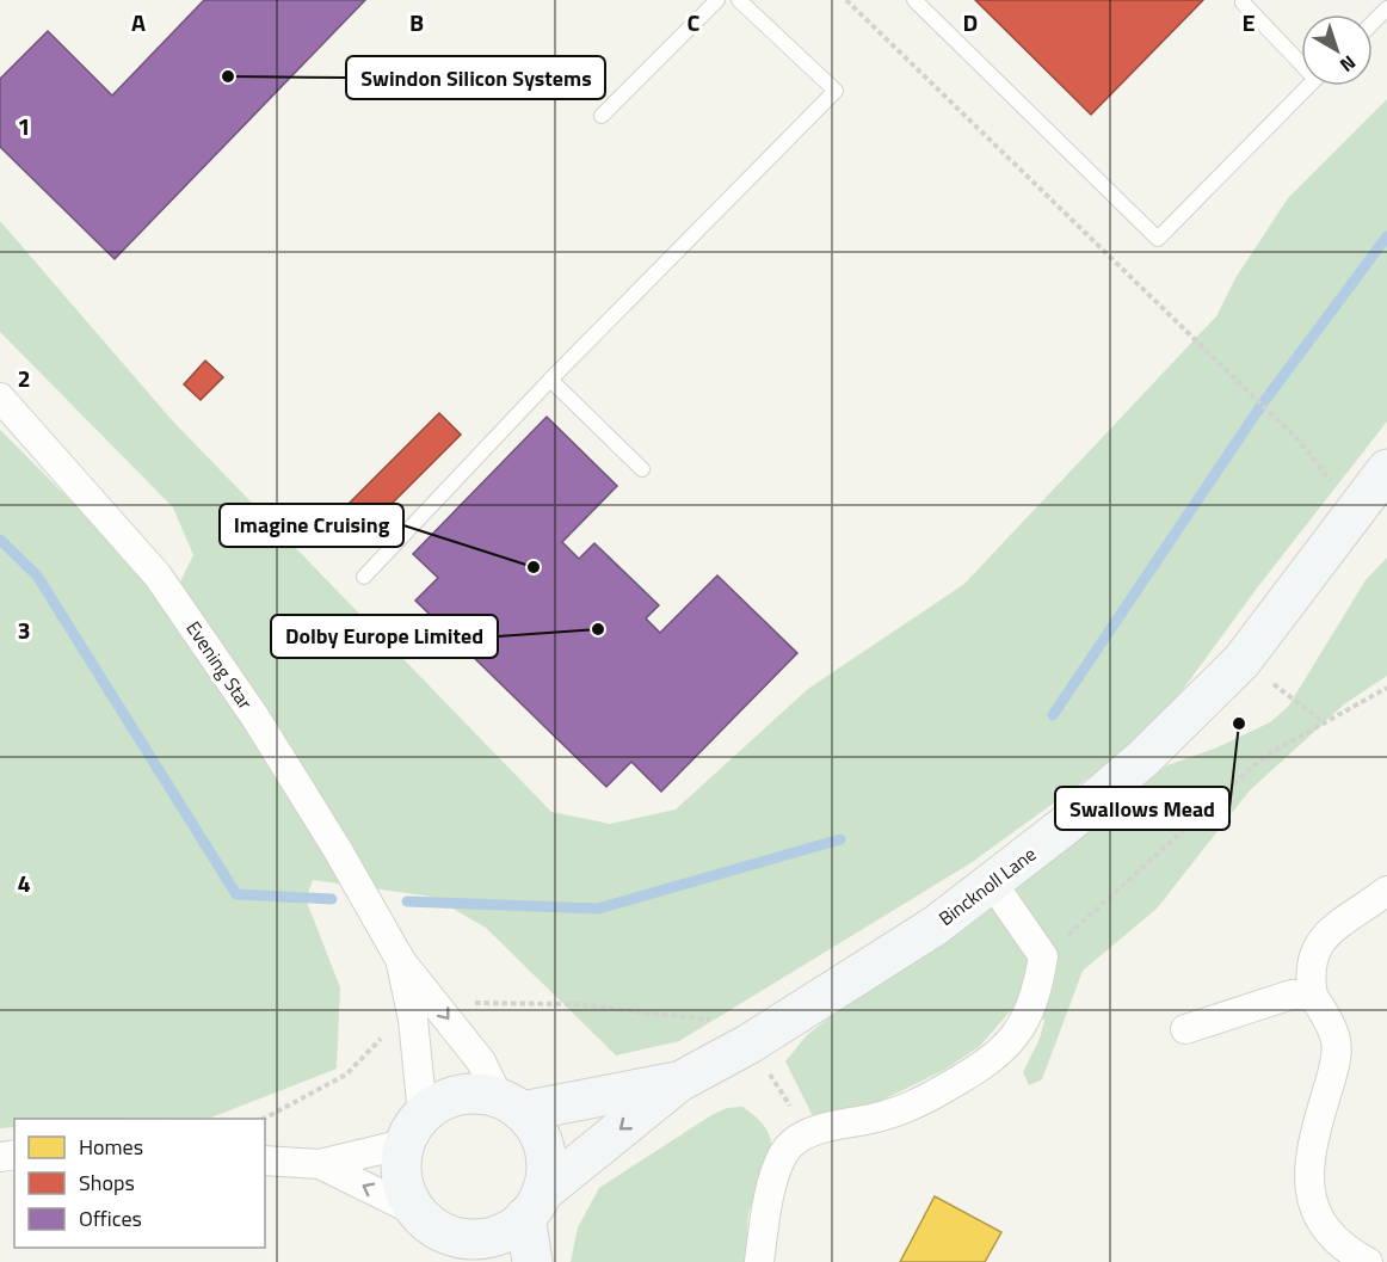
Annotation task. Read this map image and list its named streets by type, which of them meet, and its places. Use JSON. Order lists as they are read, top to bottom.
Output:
{
  "streets": {
    "street": ["Evening Star", "Bincknoll Lane"]
  },
  "crossings": [
    ["Evening Star", "Bincknoll Lane"]
  ],
  "places": [
    "Swindon Silicon Systems",
    "Imagine Cruising",
    "Dolby Europe Limited",
    "Swallows Mead"
  ],
  "legend": ["Homes", "Shops", "Offices"],
  "north": "bottom right",
  "grid": {
    "columns": [
      "A",
      "B",
      "C",
      "D",
      "E"
    ],
    "rows": [
      "1",
      "2",
      "3",
      "4"
    ]
  }
}
